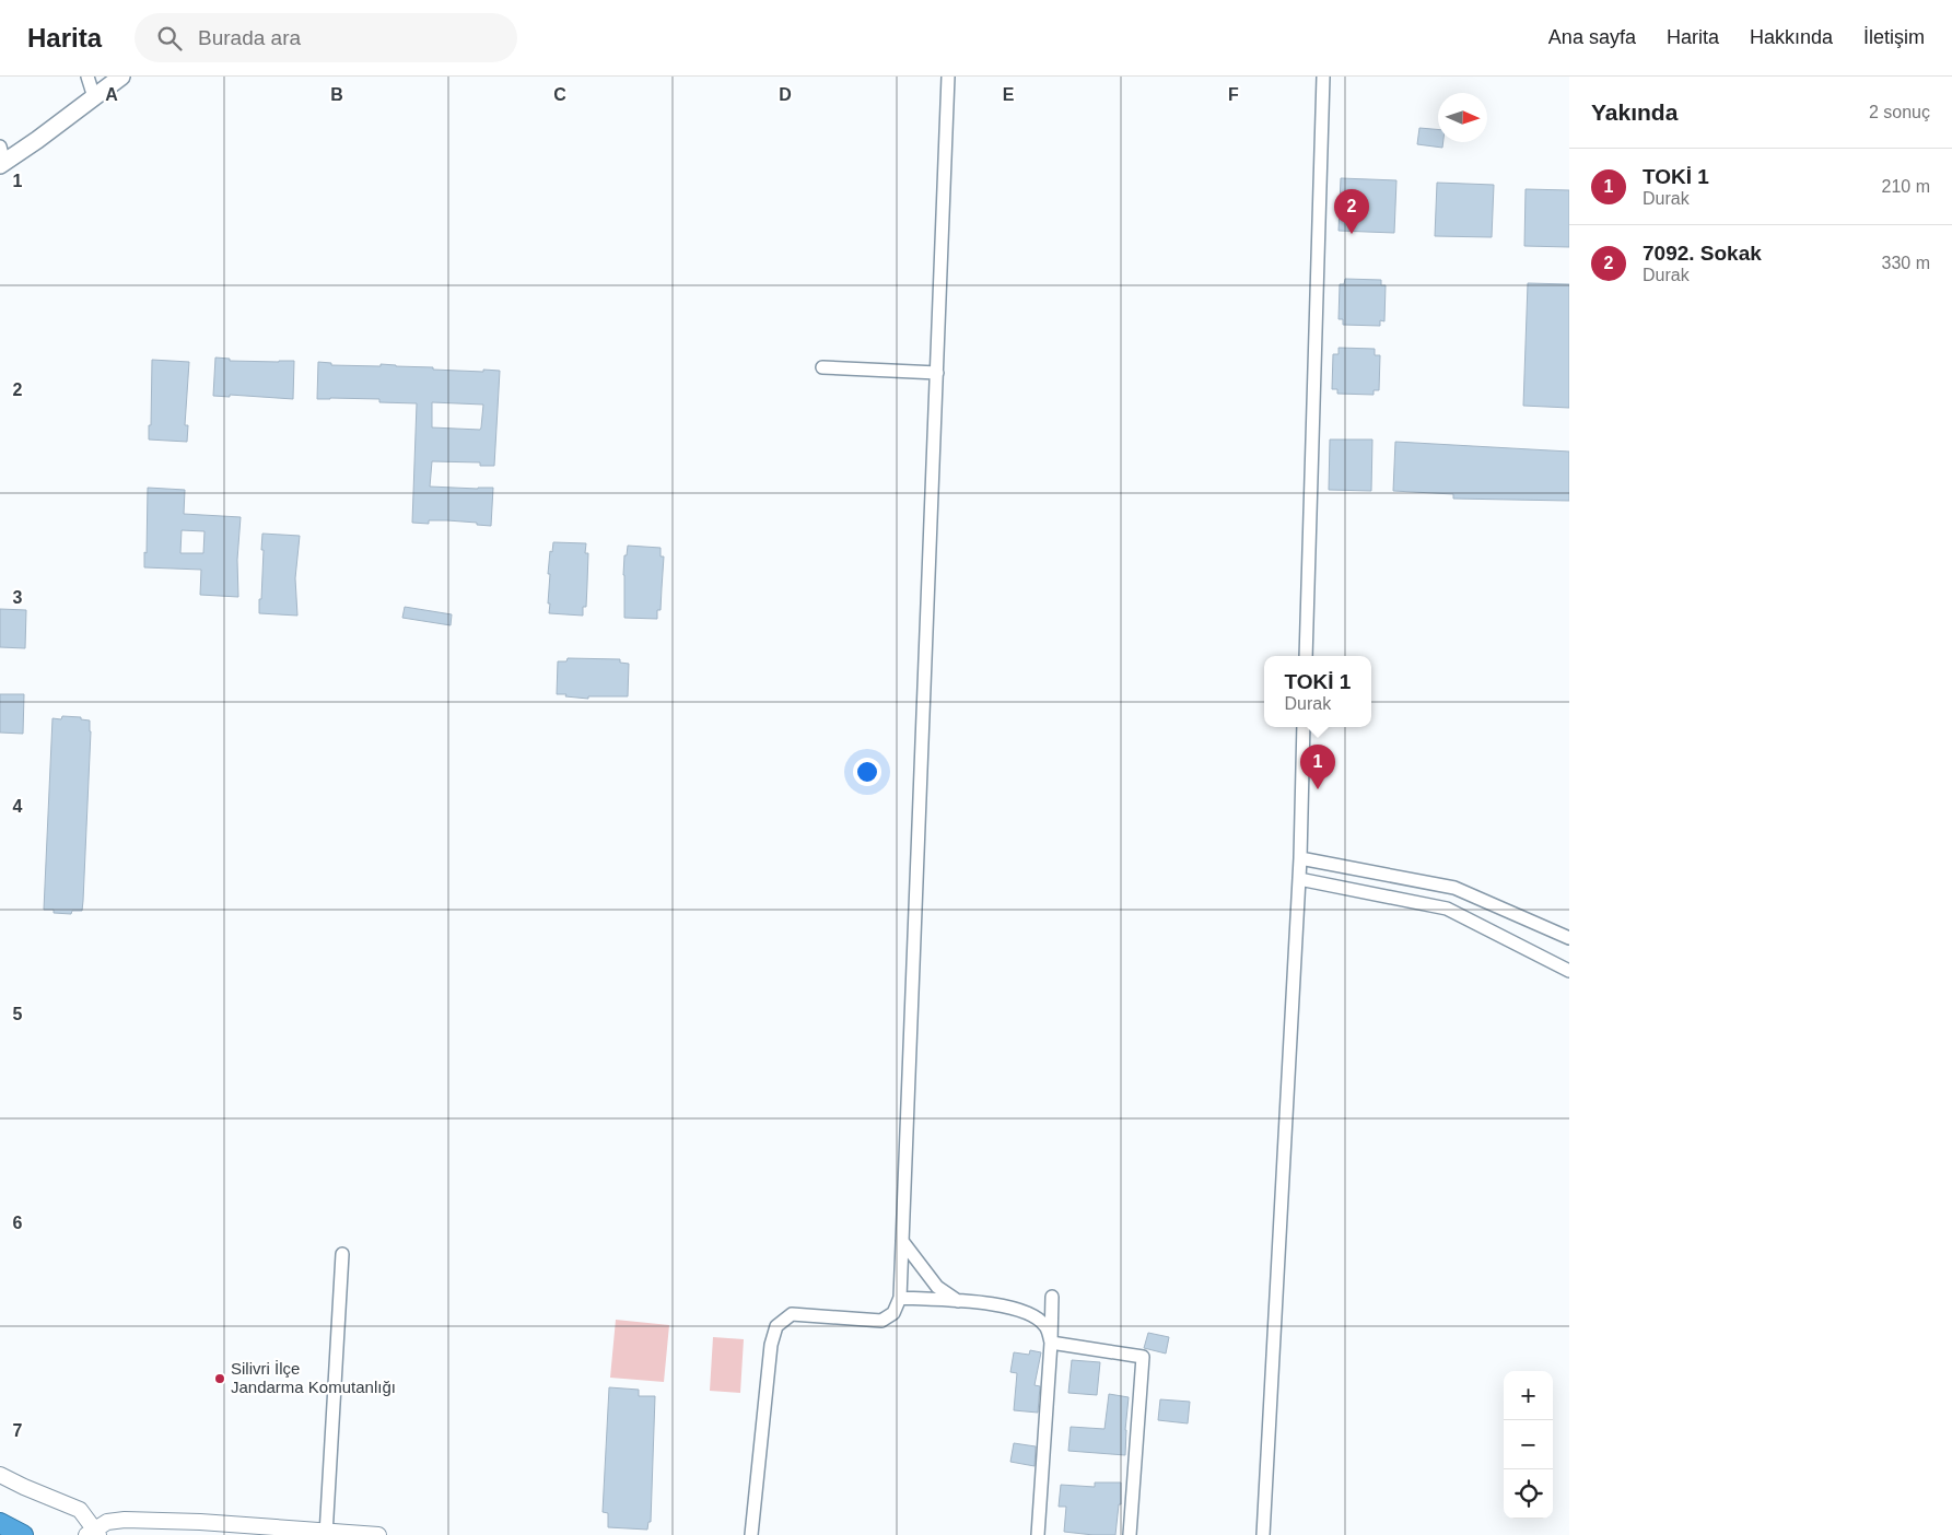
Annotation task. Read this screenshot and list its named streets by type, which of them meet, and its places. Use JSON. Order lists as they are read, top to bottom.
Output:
{
  "places": ["Silivri İlçe Jandarma Komutanlığı"],
  "north": "right",
  "page": {
    "header": "Harita",
    "search": "Burada ara",
    "nav": [
      "Ana sayfa",
      "Harita",
      "Hakkında",
      "İletişim"
    ],
    "heading": ["Yakında", "2 sonuç"],
    "list": [
      {
        "mark": "1",
        "name": "TOKİ 1",
        "note": "Durak",
        "value": "210 m"
      },
      {
        "mark": "2",
        "name": "7092. Sokak",
        "note": "Durak",
        "value": "330 m"
      }
    ],
    "pins": ["2", "1"],
    "popup": ["TOKİ 1", "Durak"],
    "map_buttons": ["+", "−"]
  },
  "grid": {
    "columns": [
      "A",
      "B",
      "C",
      "D",
      "E",
      "F"
    ],
    "rows": [
      "1",
      "2",
      "3",
      "4",
      "5",
      "6",
      "7"
    ]
  }
}
